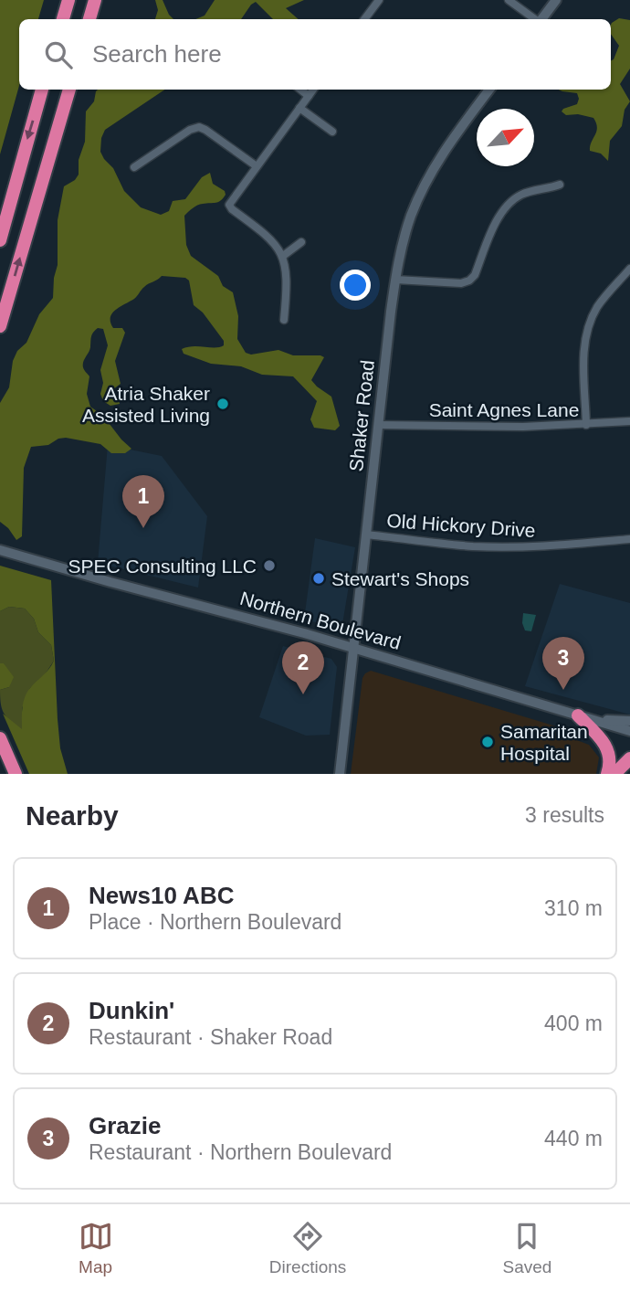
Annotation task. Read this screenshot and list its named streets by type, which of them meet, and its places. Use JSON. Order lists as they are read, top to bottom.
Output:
{
  "streets": {
    "main road": ["Shaker Road", "Northern Boulevard"],
    "street": ["Saint Agnes Lane", "Old Hickory Drive"]
  },
  "crossings": [
    ["Saint Agnes Lane", "Shaker Road"],
    ["Shaker Road", "Old Hickory Drive"],
    ["Shaker Road", "Northern Boulevard"]
  ],
  "places": [
    "Atria Shaker Assisted Living",
    "SPEC Consulting LLC",
    "Stewart's Shops",
    "Samaritan Hospital"
  ],
  "north": "top right",
  "page": {
    "search": "Search here",
    "pins": ["1", "3", "2"],
    "heading": ["Nearby", "3 results"],
    "list": [
      {
        "mark": "1",
        "name": "News10 ABC",
        "note": "Place · Northern Boulevard",
        "value": "310 m"
      },
      {
        "mark": "2",
        "name": "Dunkin'",
        "note": "Restaurant · Shaker Road",
        "value": "400 m"
      },
      {
        "mark": "3",
        "name": "Grazie",
        "note": "Restaurant · Northern Boulevard",
        "value": "440 m"
      }
    ],
    "nav": ["Map", "Directions", "Saved"]
  }
}
